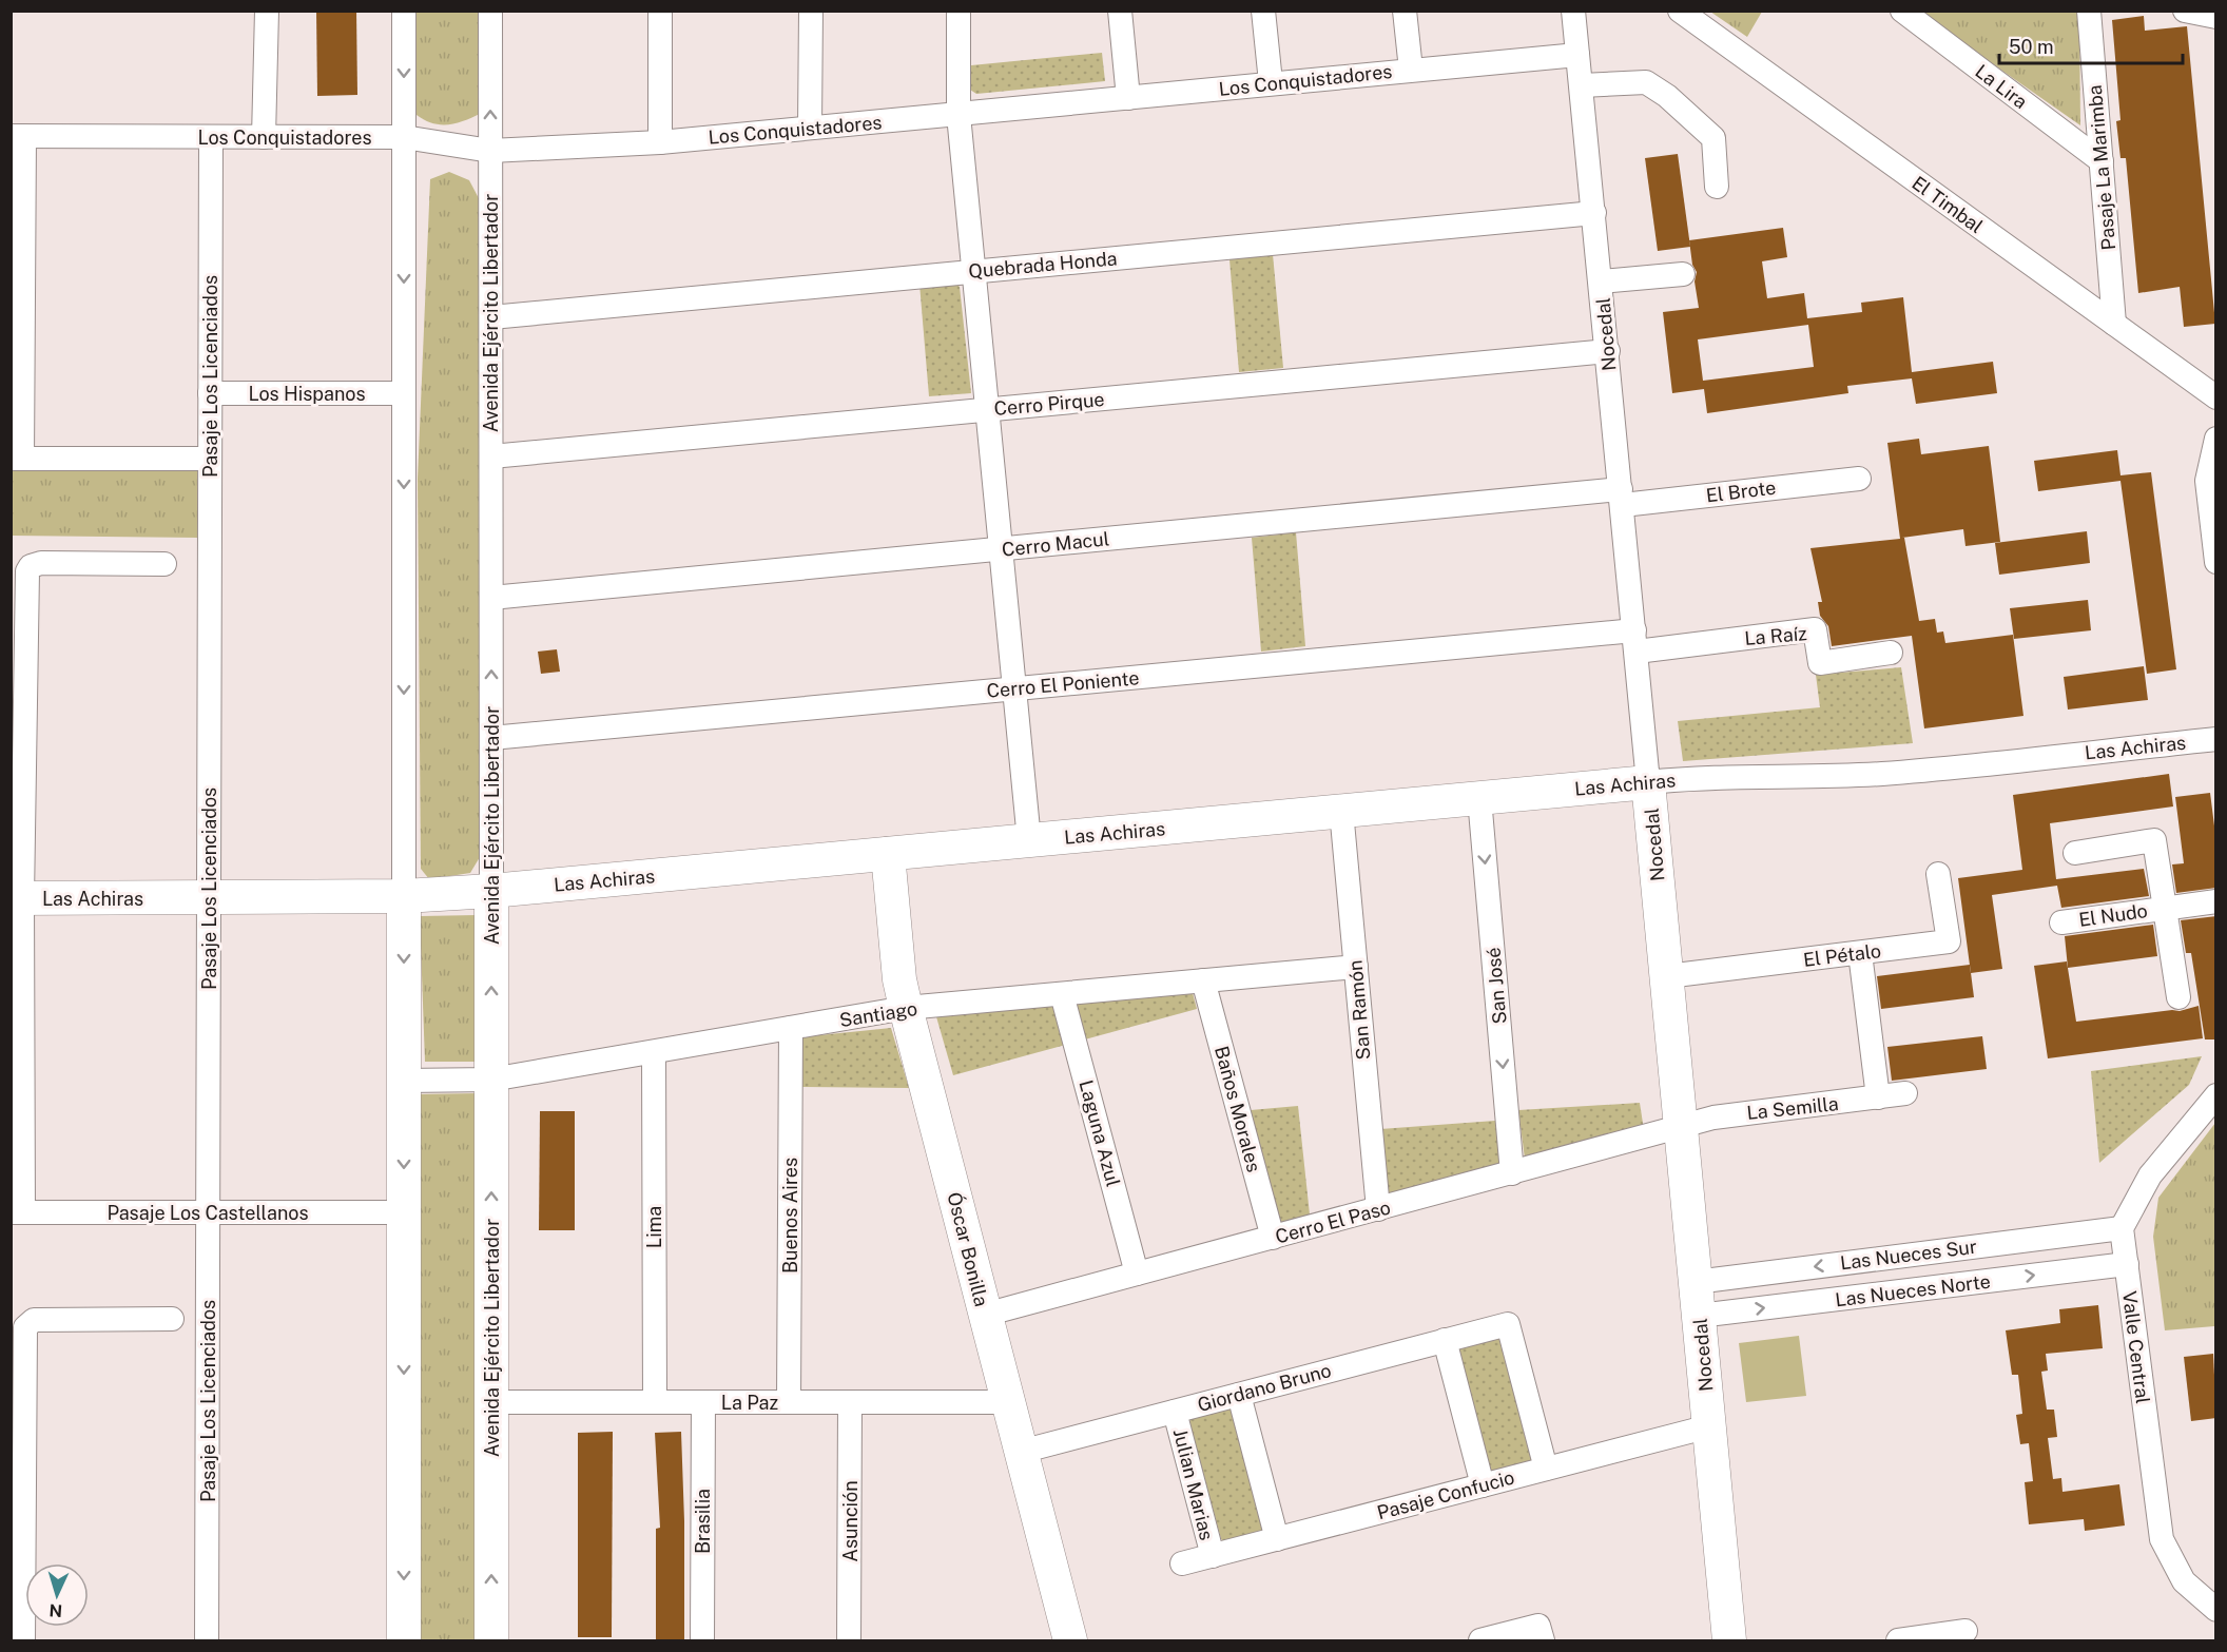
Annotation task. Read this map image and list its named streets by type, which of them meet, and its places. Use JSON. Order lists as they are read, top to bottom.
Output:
{
  "streets": {
    "street": [
      "Los Conquistadores",
      "La Lira",
      "Pasaje La Marimba",
      "El Timbal",
      "Quebrada Honda",
      "Avenida Ejército Libertador",
      "Nocedal",
      "Pasaje Los Licenciados",
      "Los Hispanos",
      "Cerro Pirque",
      "El Brote",
      "Cerro Macul",
      "La Raíz",
      "Cerro El Poniente",
      "Las Achiras",
      "El Nudo",
      "El Pétalo",
      "San José",
      "San Ramón",
      "Santiago",
      "La Semilla",
      "Baños Morales",
      "Laguna Azul",
      "Pasaje Los Castellanos",
      "Buenos Aires",
      "Cerro El Paso",
      "Lima",
      "Óscar Bonilla",
      "Las Nueces Sur",
      "Las Nueces Norte",
      "Valle Central",
      "Giordano Bruno",
      "La Paz",
      "Julian Marias",
      "Pasaje Confucio",
      "Brasilia",
      "Asunción"
    ]
  },
  "crossings": [
    ["Los Conquistadores", "Avenida Ejército Libertador"],
    ["Los Conquistadores", "Nocedal"],
    ["Los Conquistadores", "Pasaje Los Licenciados"],
    ["La Lira", "Pasaje La Marimba"],
    ["Pasaje La Marimba", "El Timbal"],
    ["Quebrada Honda", "Avenida Ejército Libertador"],
    ["Quebrada Honda", "Nocedal"],
    ["Avenida Ejército Libertador", "Cerro Pirque"],
    ["Avenida Ejército Libertador", "Cerro Macul"],
    ["Avenida Ejército Libertador", "Cerro El Poniente"],
    ["Avenida Ejército Libertador", "Las Achiras"],
    ["Avenida Ejército Libertador", "Santiago"],
    ["Avenida Ejército Libertador", "La Paz"],
    ["Nocedal", "Cerro Pirque"],
    ["Nocedal", "El Brote"],
    ["Nocedal", "Cerro Macul"],
    ["Nocedal", "La Raíz"],
    ["Nocedal", "Cerro El Poniente"],
    ["Nocedal", "Las Achiras"],
    ["Nocedal", "El Pétalo"],
    ["Nocedal", "La Semilla"],
    ["Nocedal", "Cerro El Paso"],
    ["Nocedal", "Las Nueces Sur"],
    ["Nocedal", "Las Nueces Norte"],
    ["Nocedal", "Pasaje Confucio"],
    ["Pasaje Los Licenciados", "Los Hispanos"],
    ["Pasaje Los Licenciados", "Las Achiras"],
    ["Pasaje Los Licenciados", "Pasaje Los Castellanos"],
    ["El Brote", "Cerro Macul"],
    ["La Raíz", "Cerro El Poniente"],
    ["Las Achiras", "San José"],
    ["Las Achiras", "San Ramón"],
    ["Las Achiras", "Óscar Bonilla"],
    ["San José", "Cerro El Paso"],
    ["San Ramón", "Santiago"],
    ["San Ramón", "Cerro El Paso"],
    ["Santiago", "Baños Morales"],
    ["Santiago", "Laguna Azul"],
    ["Santiago", "Buenos Aires"],
    ["Santiago", "Lima"],
    ["Santiago", "Óscar Bonilla"],
    ["La Semilla", "Cerro El Paso"],
    ["Baños Morales", "Cerro El Paso"],
    ["Laguna Azul", "Cerro El Paso"],
    ["Buenos Aires", "La Paz"],
    ["Cerro El Paso", "Óscar Bonilla"],
    ["Lima", "La Paz"],
    ["Óscar Bonilla", "Giordano Bruno"],
    ["Óscar Bonilla", "La Paz"],
    ["Las Nueces Sur", "Valle Central"],
    ["Las Nueces Norte", "Valle Central"],
    ["Giordano Bruno", "Julian Marias"],
    ["Giordano Bruno", "Pasaje Confucio"],
    ["La Paz", "Brasilia"],
    ["La Paz", "Asunción"],
    ["Julian Marias", "Pasaje Confucio"]
  ],
  "one_way": ["San José", "Las Nueces Sur", "Las Nueces Norte"],
  "scale_bar": "50 m",
  "north": "bottom"
}
